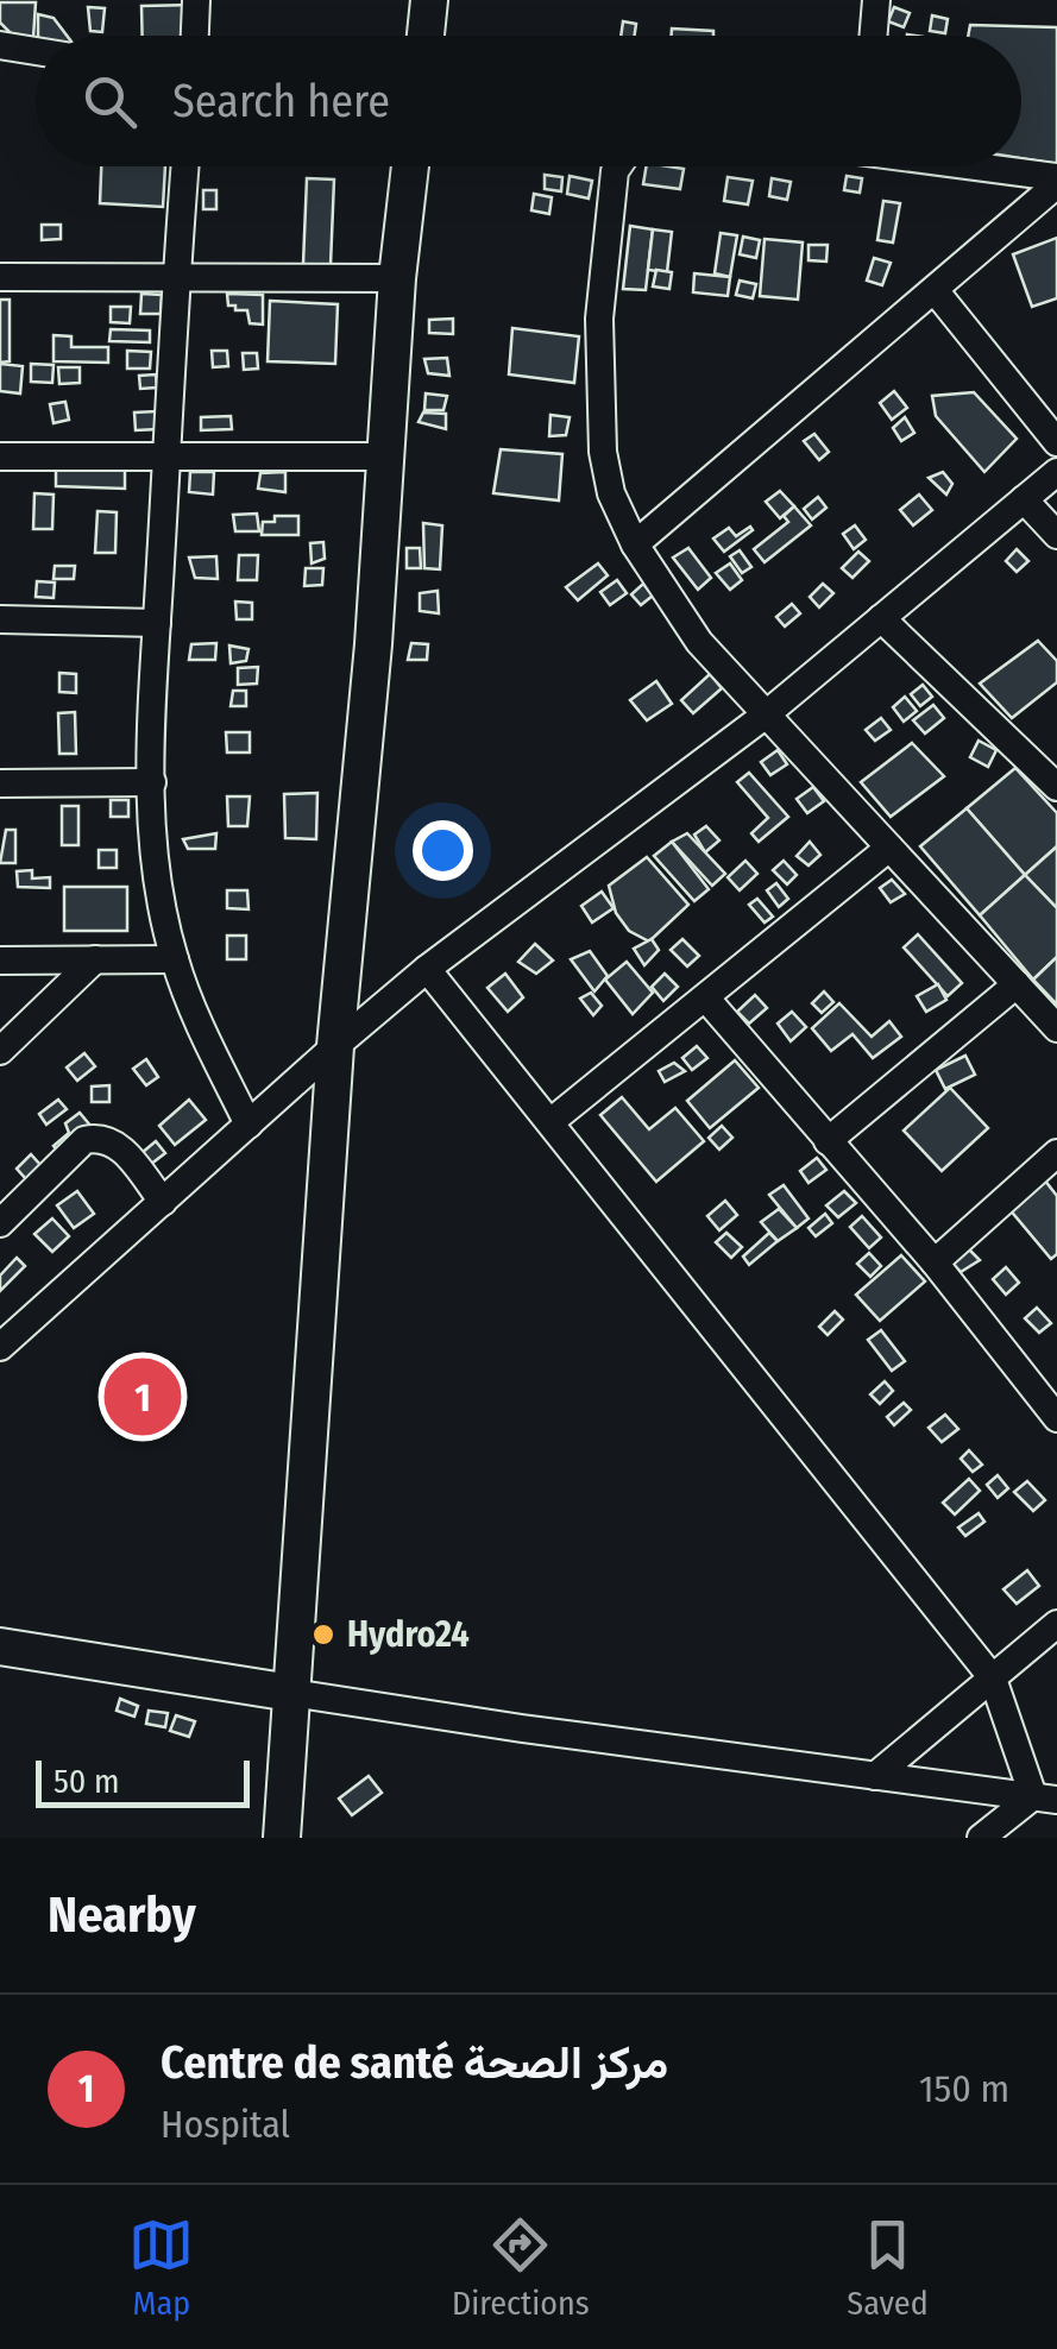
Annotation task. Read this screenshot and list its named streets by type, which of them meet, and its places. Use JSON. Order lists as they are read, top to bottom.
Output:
{
  "places": ["Hydro24"],
  "scale_bar": "50 m",
  "page": {
    "search": "Search here",
    "pins": "1",
    "scale": "50 m",
    "heading": "Nearby",
    "list": [
      {
        "mark": "1",
        "name": "Centre de santé مركز الصحة",
        "note": "Hospital",
        "value": "150 m"
      }
    ],
    "nav": ["Map", "Directions", "Saved"]
  }
}
